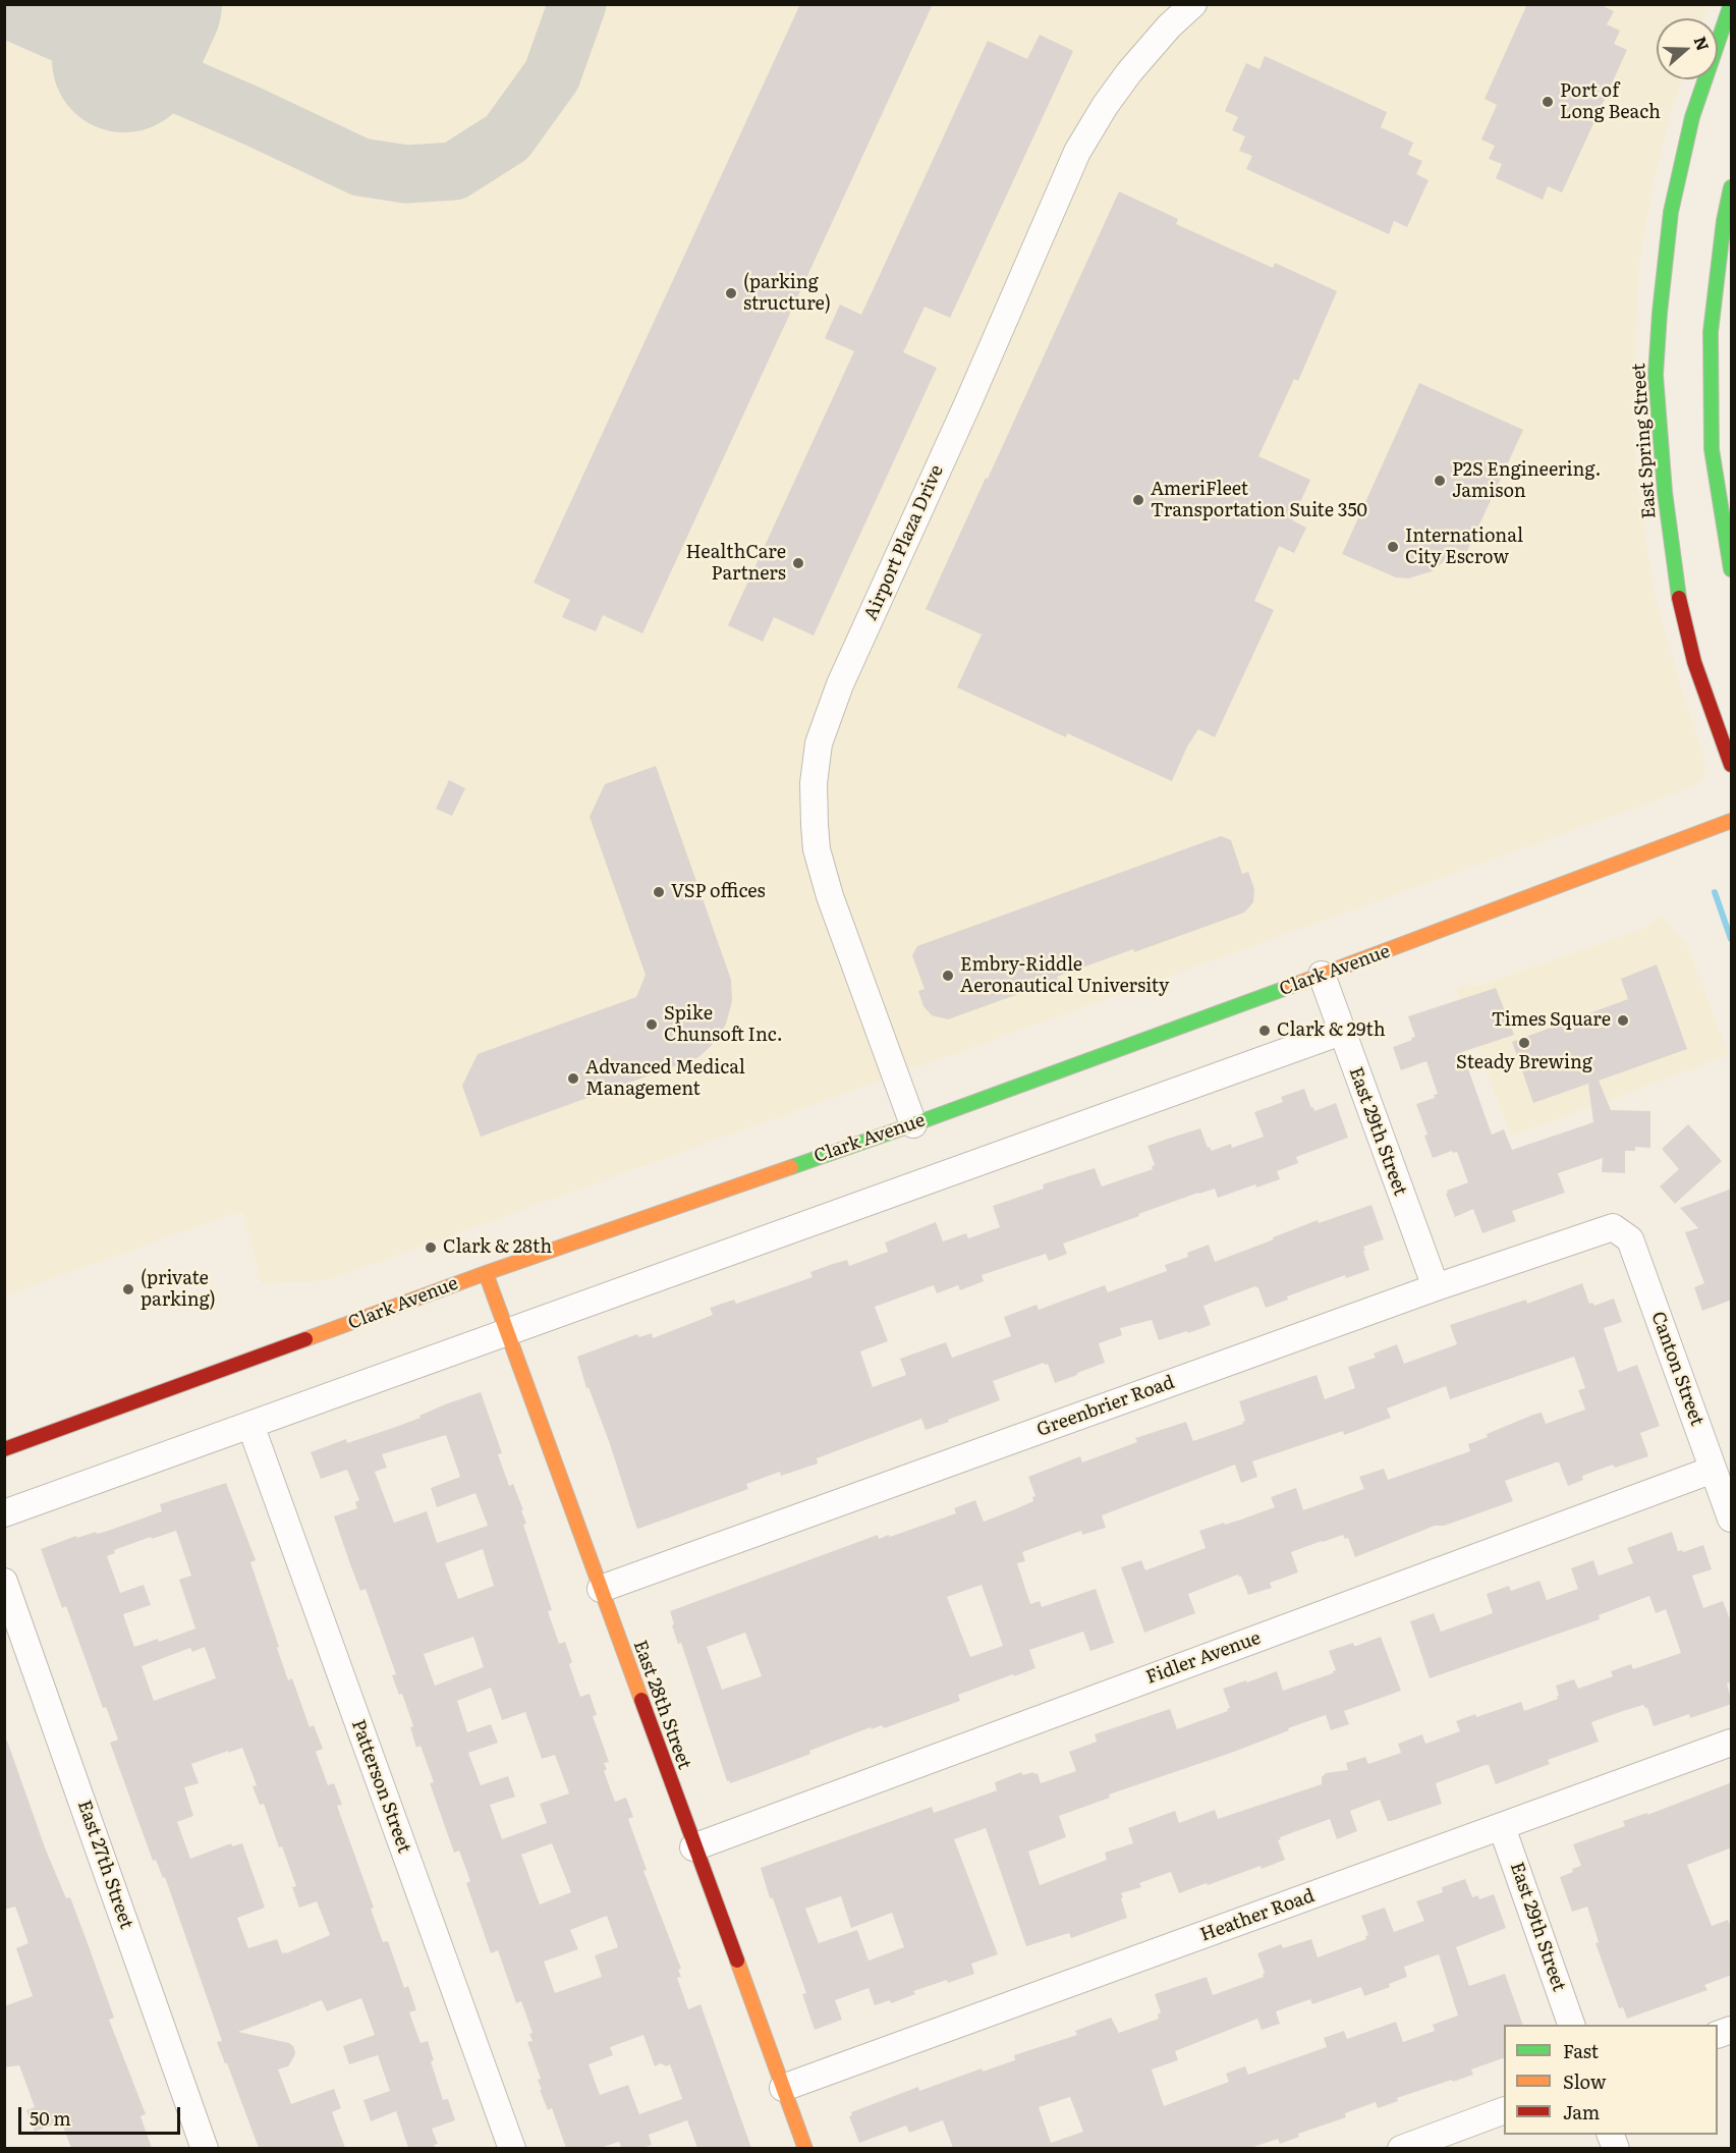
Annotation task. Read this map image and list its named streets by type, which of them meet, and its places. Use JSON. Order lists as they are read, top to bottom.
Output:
{
  "streets": {
    "main road": ["East Spring Street", "Clark Avenue", "East 28th Street"],
    "street": [
      "Airport Plaza Drive",
      "East 29th Street",
      "Canton Street",
      "Greenbrier Road",
      "Fidler Avenue",
      "Patterson Street",
      "East 27th Street",
      "Heather Road"
    ]
  },
  "crossings": [
    ["Airport Plaza Drive", "Clark Avenue"],
    ["Clark Avenue", "East 29th Street"],
    ["Clark Avenue", "East 28th Street"],
    ["East 29th Street", "Greenbrier Road"],
    ["East 29th Street", "Heather Road"],
    ["Canton Street", "Greenbrier Road"],
    ["Canton Street", "Fidler Avenue"],
    ["Greenbrier Road", "East 28th Street"],
    ["Fidler Avenue", "East 28th Street"],
    ["East 28th Street", "Heather Road"]
  ],
  "places": [
    "Port of Long Beach",
    "(parking structure)",
    "P2S Engineering. Jamison",
    "AmeriFleet Transportation Suite 350",
    "International City Escrow",
    "HealthCare Partners",
    "VSP offices",
    "Embry-Riddle Aeronautical University",
    "Times Square",
    "Spike Chunsoft Inc.",
    "Clark & 29th",
    "Steady Brewing",
    "Advanced Medical Management",
    "Clark & 28th",
    "(private parking)"
  ],
  "legend": ["Fast", "Slow", "Jam"],
  "scale_bar": "50 m",
  "north": "right"
}
